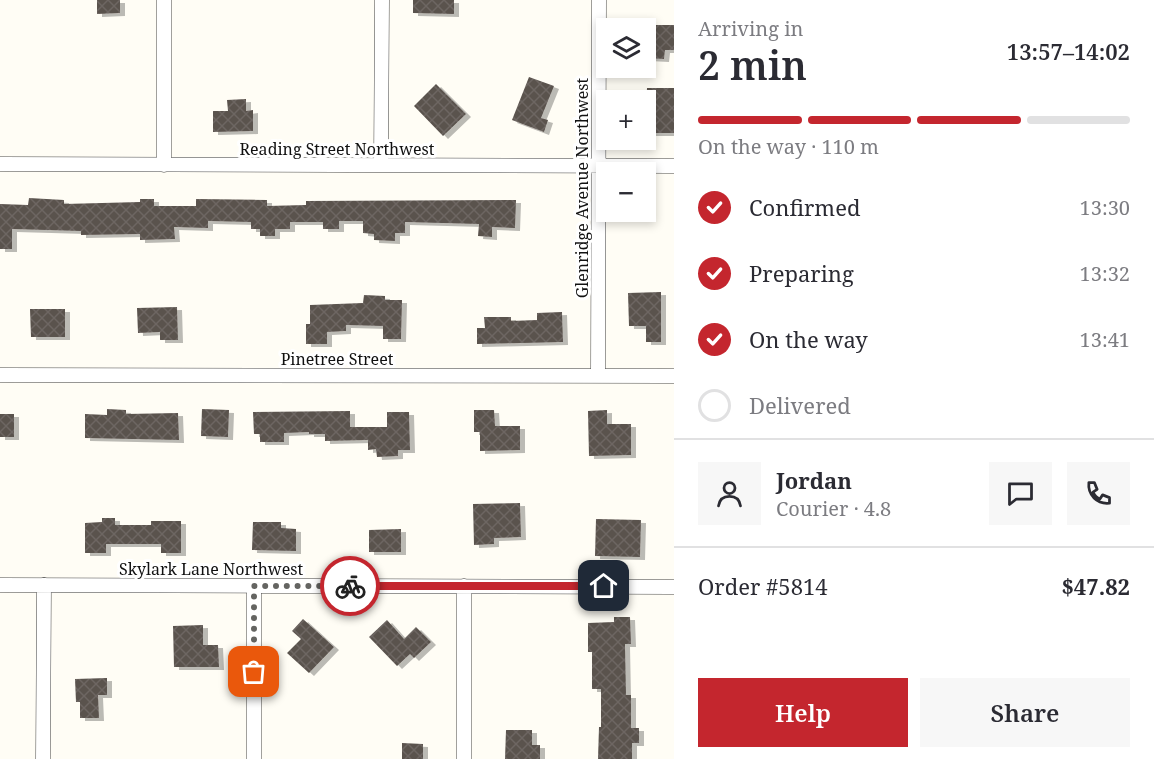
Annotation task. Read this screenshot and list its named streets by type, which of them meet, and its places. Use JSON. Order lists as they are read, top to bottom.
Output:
{
  "streets": {
    "street": [
      "Reading Street Northwest",
      "Glenridge Avenue Northwest",
      "Pinetree Street",
      "Skylark Lane Northwest"
    ]
  },
  "crossings": [
    ["Glenridge Avenue Northwest", "Pinetree Street"]
  ],
  "page": {
    "heading": ["2 min", "Arriving in", "13:57–14:02"],
    "panel": [
      "Jordan",
      "Courier · 4.8",
      "Order #5814",
      "$47.82"
    ],
    "map_buttons": ["+", "−"],
    "bar": "On the way · 110 m",
    "list": [
      ["Confirmed", "13:30"],
      ["Preparing", "13:32"],
      ["On the way", "13:41"],
      "Delivered"
    ],
    "buttons": ["Help", "Share"]
  }
}
